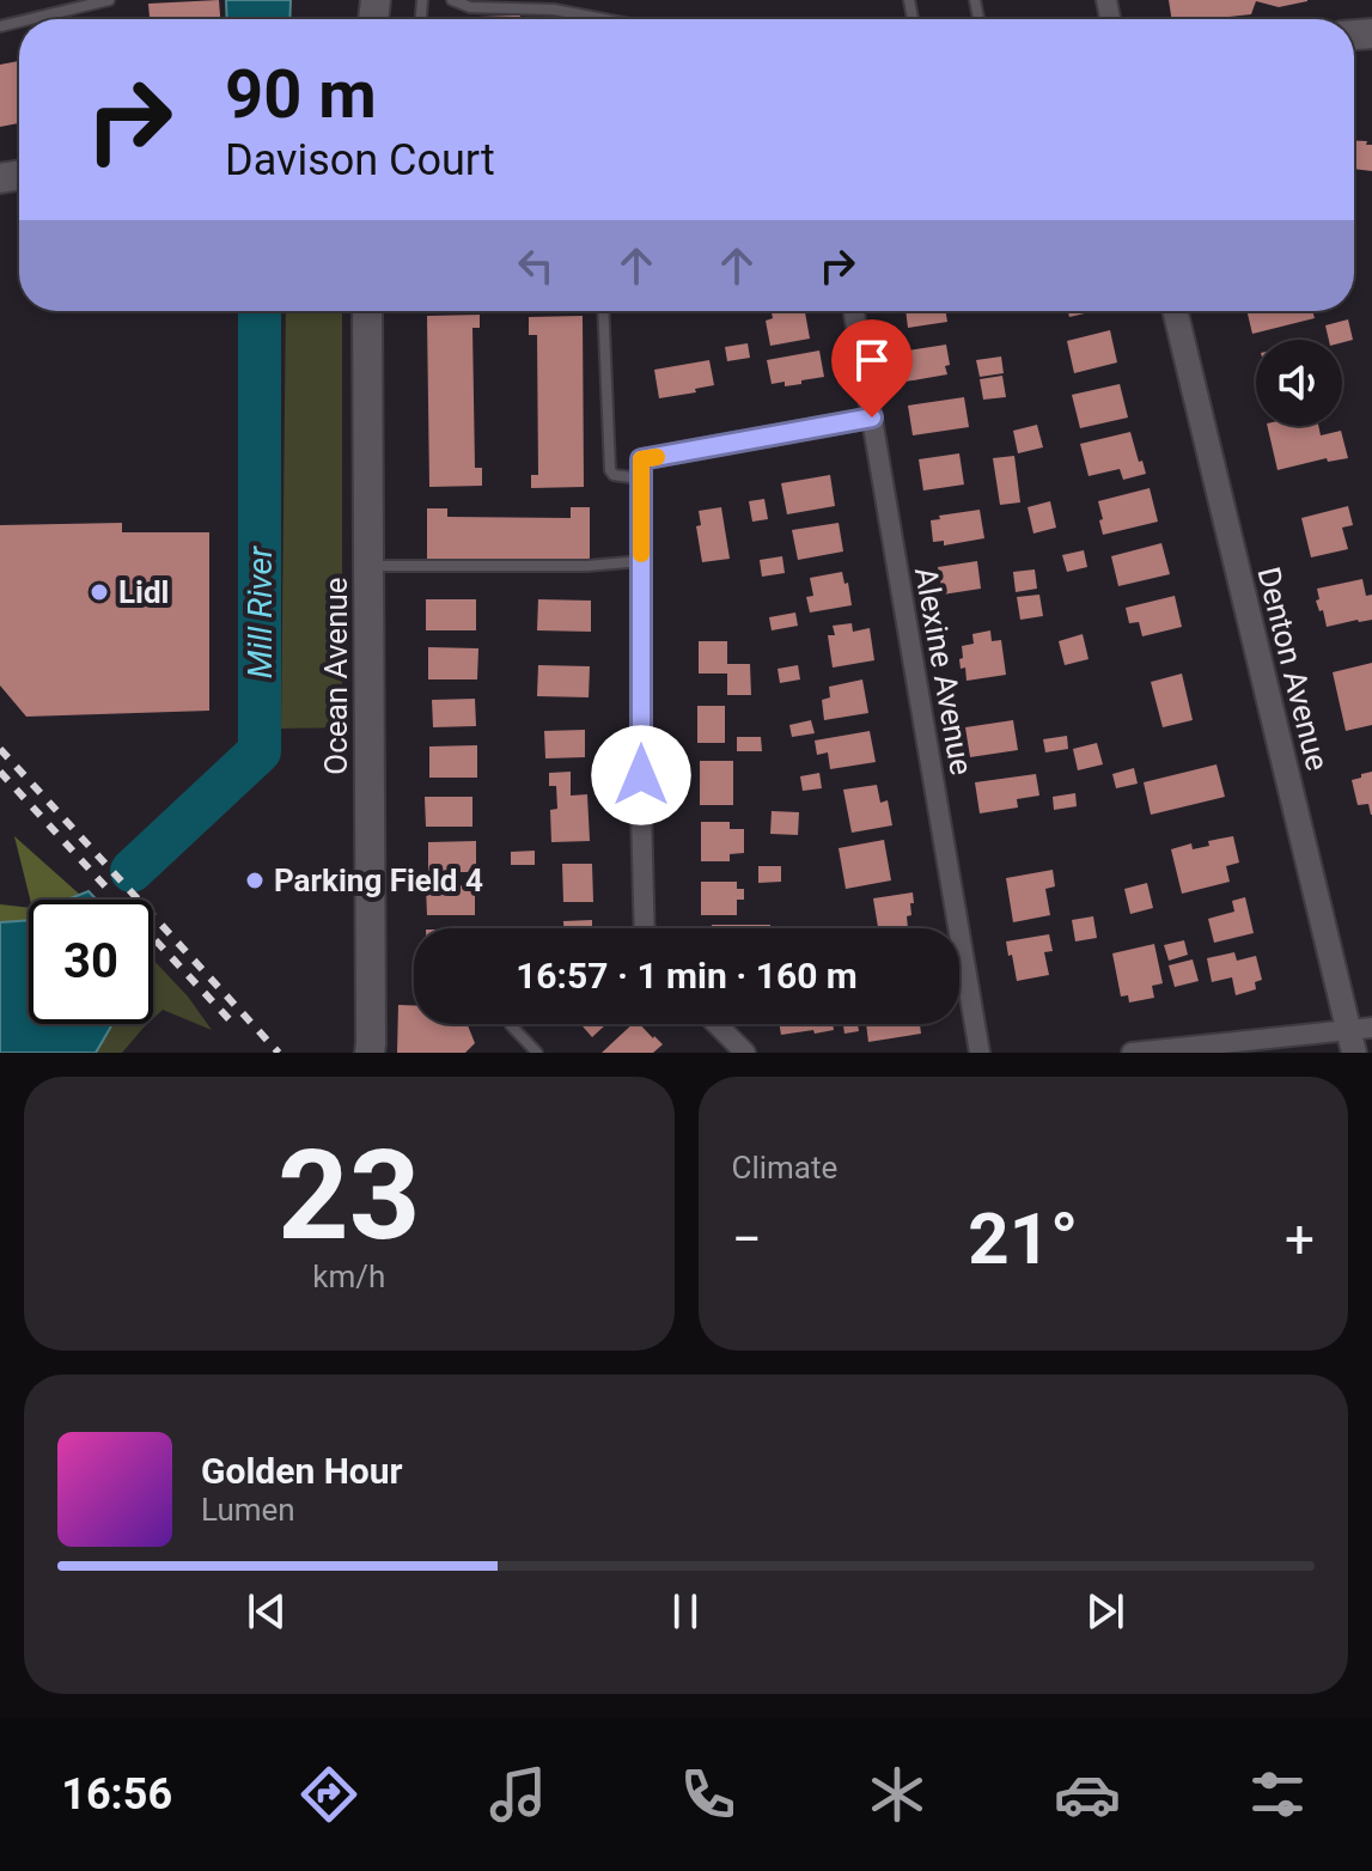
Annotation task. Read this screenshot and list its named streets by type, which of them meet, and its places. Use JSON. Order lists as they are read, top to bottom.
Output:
{
  "streets": {
    "main road": ["Ocean Avenue"],
    "street": ["Denton Avenue", "Alexine Avenue"]
  },
  "water": ["Mill River"],
  "places": ["Lidl", "Parking Field 4"],
  "page": {
    "turn": ["90 m", "Davison Court"],
    "limit": "30",
    "trip": "16:57 · 1 min · 160 m",
    "tile": [
      ["23", "km/h"],
      "Climate"
    ],
    "heat": ["−", "21°", "+"],
    "song": ["Golden Hour", "Lumen"],
    "tabs": "16:56"
  }
}
